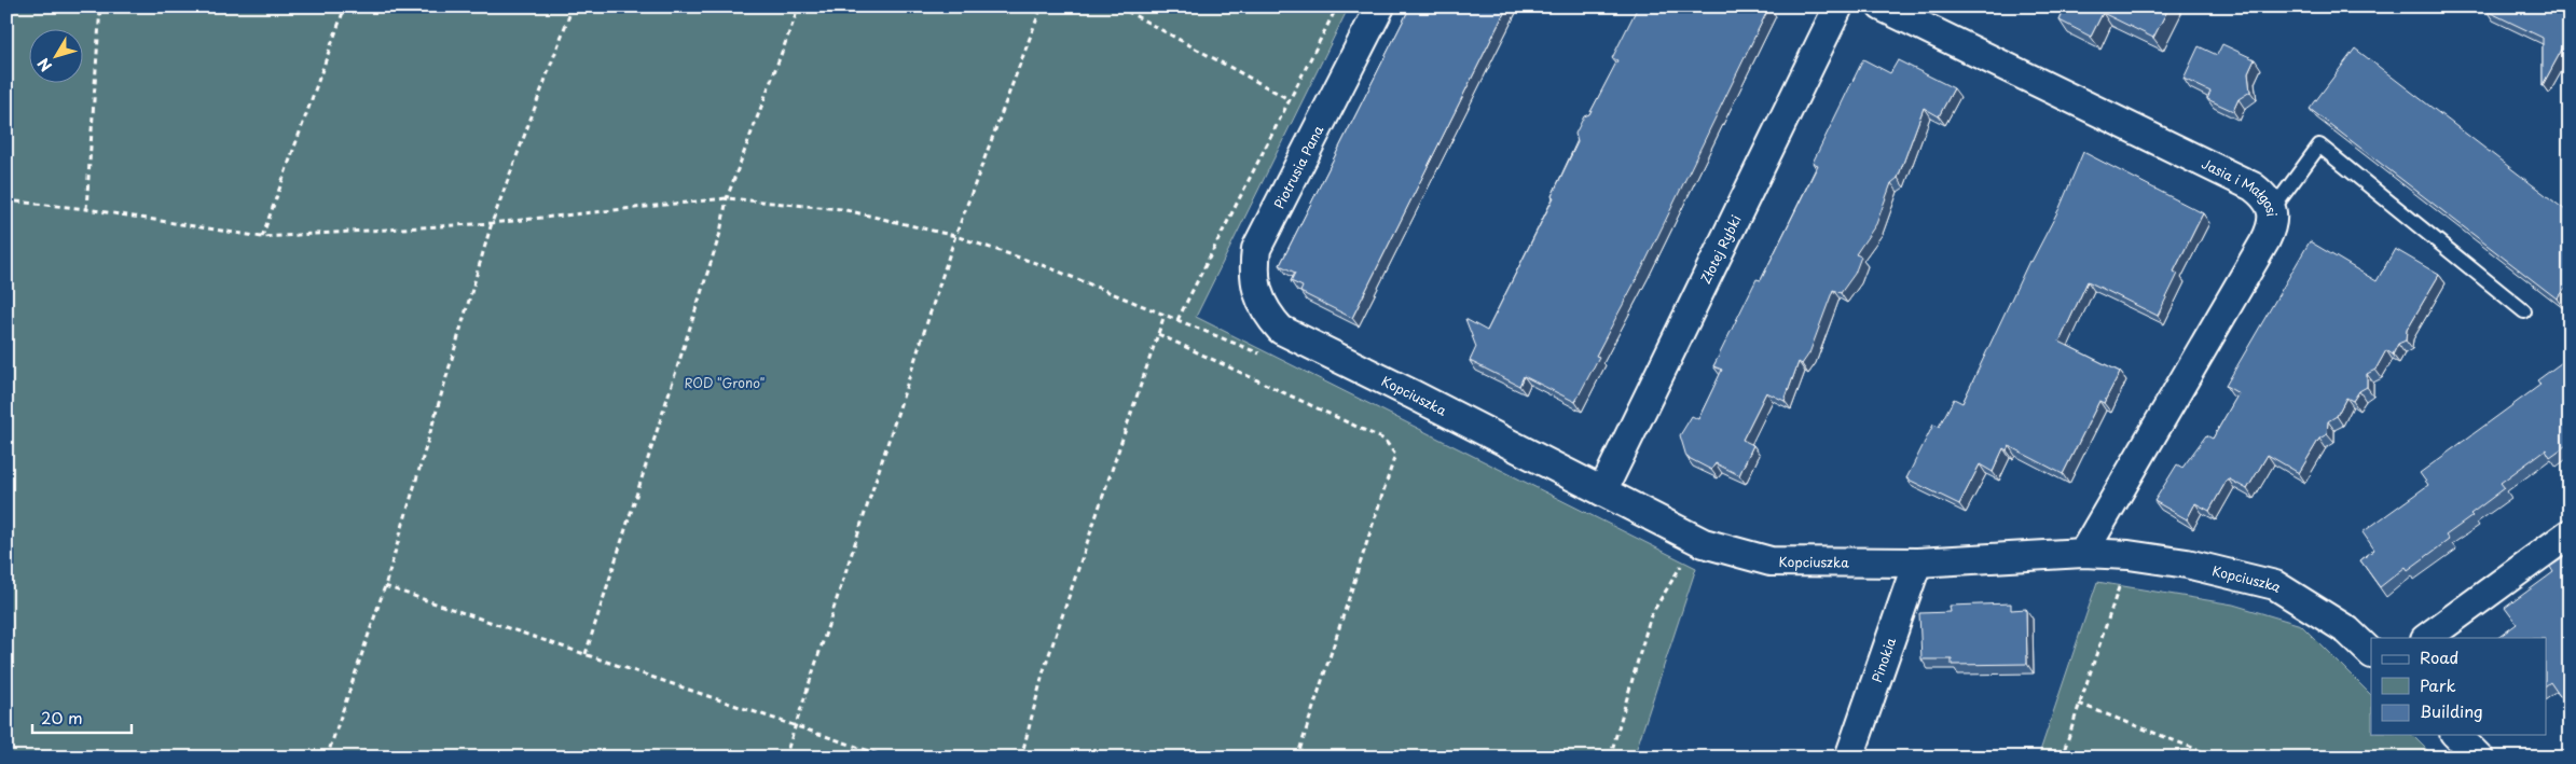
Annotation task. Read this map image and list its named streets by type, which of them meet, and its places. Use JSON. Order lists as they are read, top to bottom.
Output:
{
  "streets": {
    "street": [
      "Piotrusia Pana",
      "Jasia i Małgosi",
      "Złotej Rybki",
      "Kopciuszka",
      "Pinokia"
    ]
  },
  "crossings": [
    ["Piotrusia Pana", "Kopciuszka"],
    ["Jasia i Małgosi", "Kopciuszka"],
    ["Złotej Rybki", "Kopciuszka"],
    ["Kopciuszka", "Pinokia"]
  ],
  "parks": ["ROD \"Grono\""],
  "legend": ["Road", "Park", "Building"],
  "scale_bar": "20 m",
  "north": "bottom left"
}
